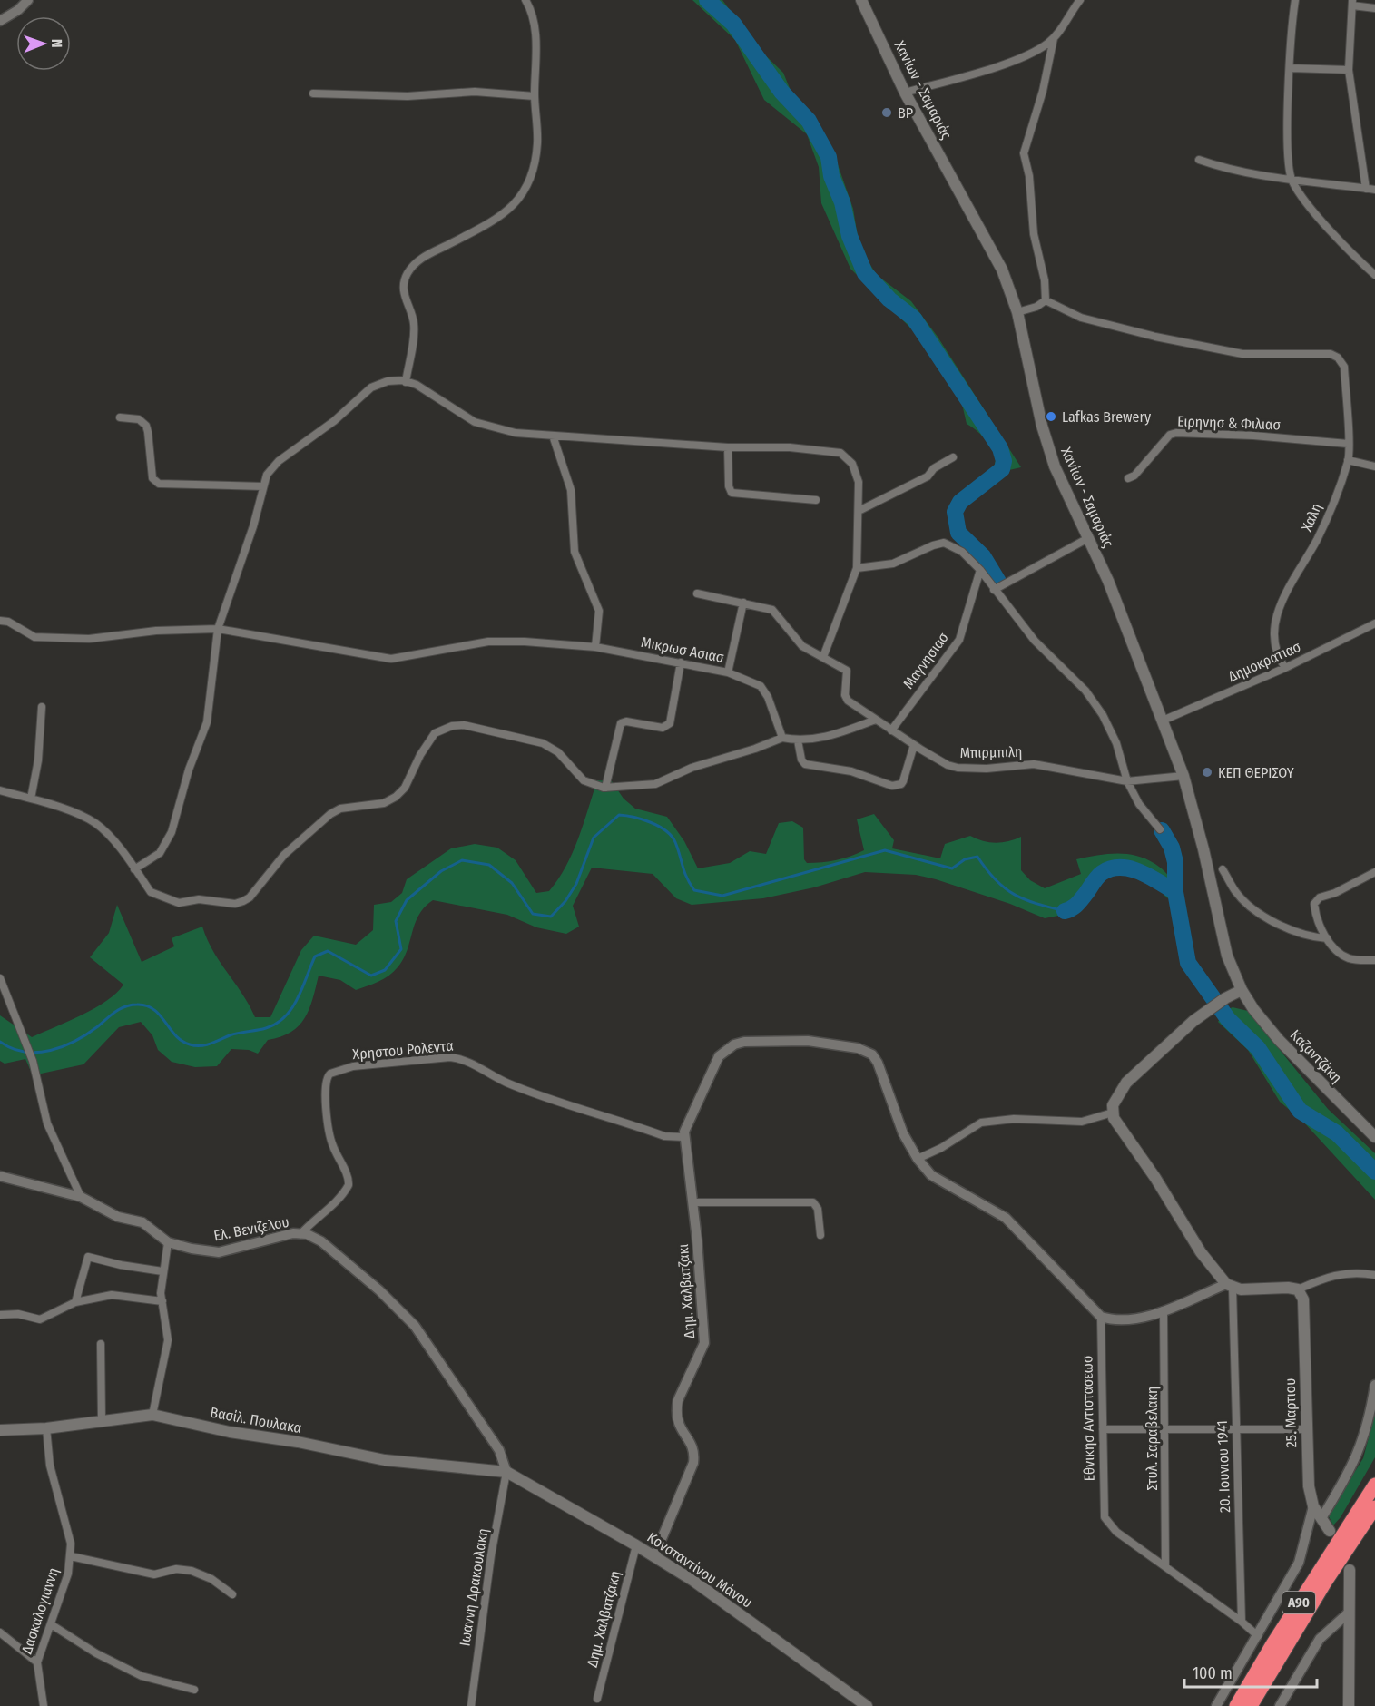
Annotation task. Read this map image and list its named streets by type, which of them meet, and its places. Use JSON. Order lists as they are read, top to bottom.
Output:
{
  "streets": {
    "highway": ["Α90"],
    "main road": [
      "Χανίων - Σαμαριάς",
      "Καζαντζάκη",
      "25. Μαρτιου",
      "Βασίλ. Πουλακα",
      "Κονσταντίνου Μάνου"
    ],
    "street": [
      "Ειρηνησ & Φιλιασ",
      "Χαλη",
      "Μικρωσ Ασιασ",
      "Μαγνησιασ",
      "Δημοκρατιασ",
      "Μπιρμπιλη",
      "Χρηστου Ρολεντα",
      "Ελ. Βενιζελου",
      "Δημ. Χαλβατζακι",
      "Εθνικησ Αντιστασεωσ",
      "Στυλ. Σαραβελακη",
      "20. Ιουνιου 1941",
      "Ιωαννη Δρακουλακη",
      "Δασκαλογιαννη",
      "Δημ. Χαλβατζακη"
    ]
  },
  "crossings": [
    ["Χανίων - Σαμαριάς", "Δημοκρατιασ"],
    ["Χανίων - Σαμαριάς", "Μπιρμπιλη"],
    ["Χανίων - Σαμαριάς", "Καζαντζάκη"],
    ["Ειρηνησ & Φιλιασ", "Χαλη"],
    ["Χαλη", "Δημοκρατιασ"],
    ["Μαγνησιασ", "Μπιρμπιλη"],
    ["Χρηστου Ρολεντα", "Ελ. Βενιζελου"],
    ["Χρηστου Ρολεντα", "Δημ. Χαλβατζακι"],
    ["Ελ. Βενιζελου", "Βασίλ. Πουλακα"],
    ["Ελ. Βενιζελου", "Κονσταντίνου Μάνου"],
    ["Ελ. Βενιζελου", "Ιωαννη Δρακουλακη"],
    ["Δημ. Χαλβατζακι", "Κονσταντίνου Μάνου"],
    ["Εθνικησ Αντιστασεωσ", "Στυλ. Σαραβελακη"],
    ["Βασίλ. Πουλακα", "Κονσταντίνου Μάνου"],
    ["Βασίλ. Πουλακα", "Ιωαννη Δρακουλακη"],
    ["Βασίλ. Πουλακα", "Δασκαλογιαννη"],
    ["Κονσταντίνου Μάνου", "Ιωαννη Δρακουλακη"],
    ["Κονσταντίνου Μάνου", "Δημ. Χαλβατζακη"]
  ],
  "places": ["BP", "Lafkas Brewery", "ΚΕΠ ΘΕΡΙΣΟΥ"],
  "scale_bar": "100 m",
  "north": "right"
}
